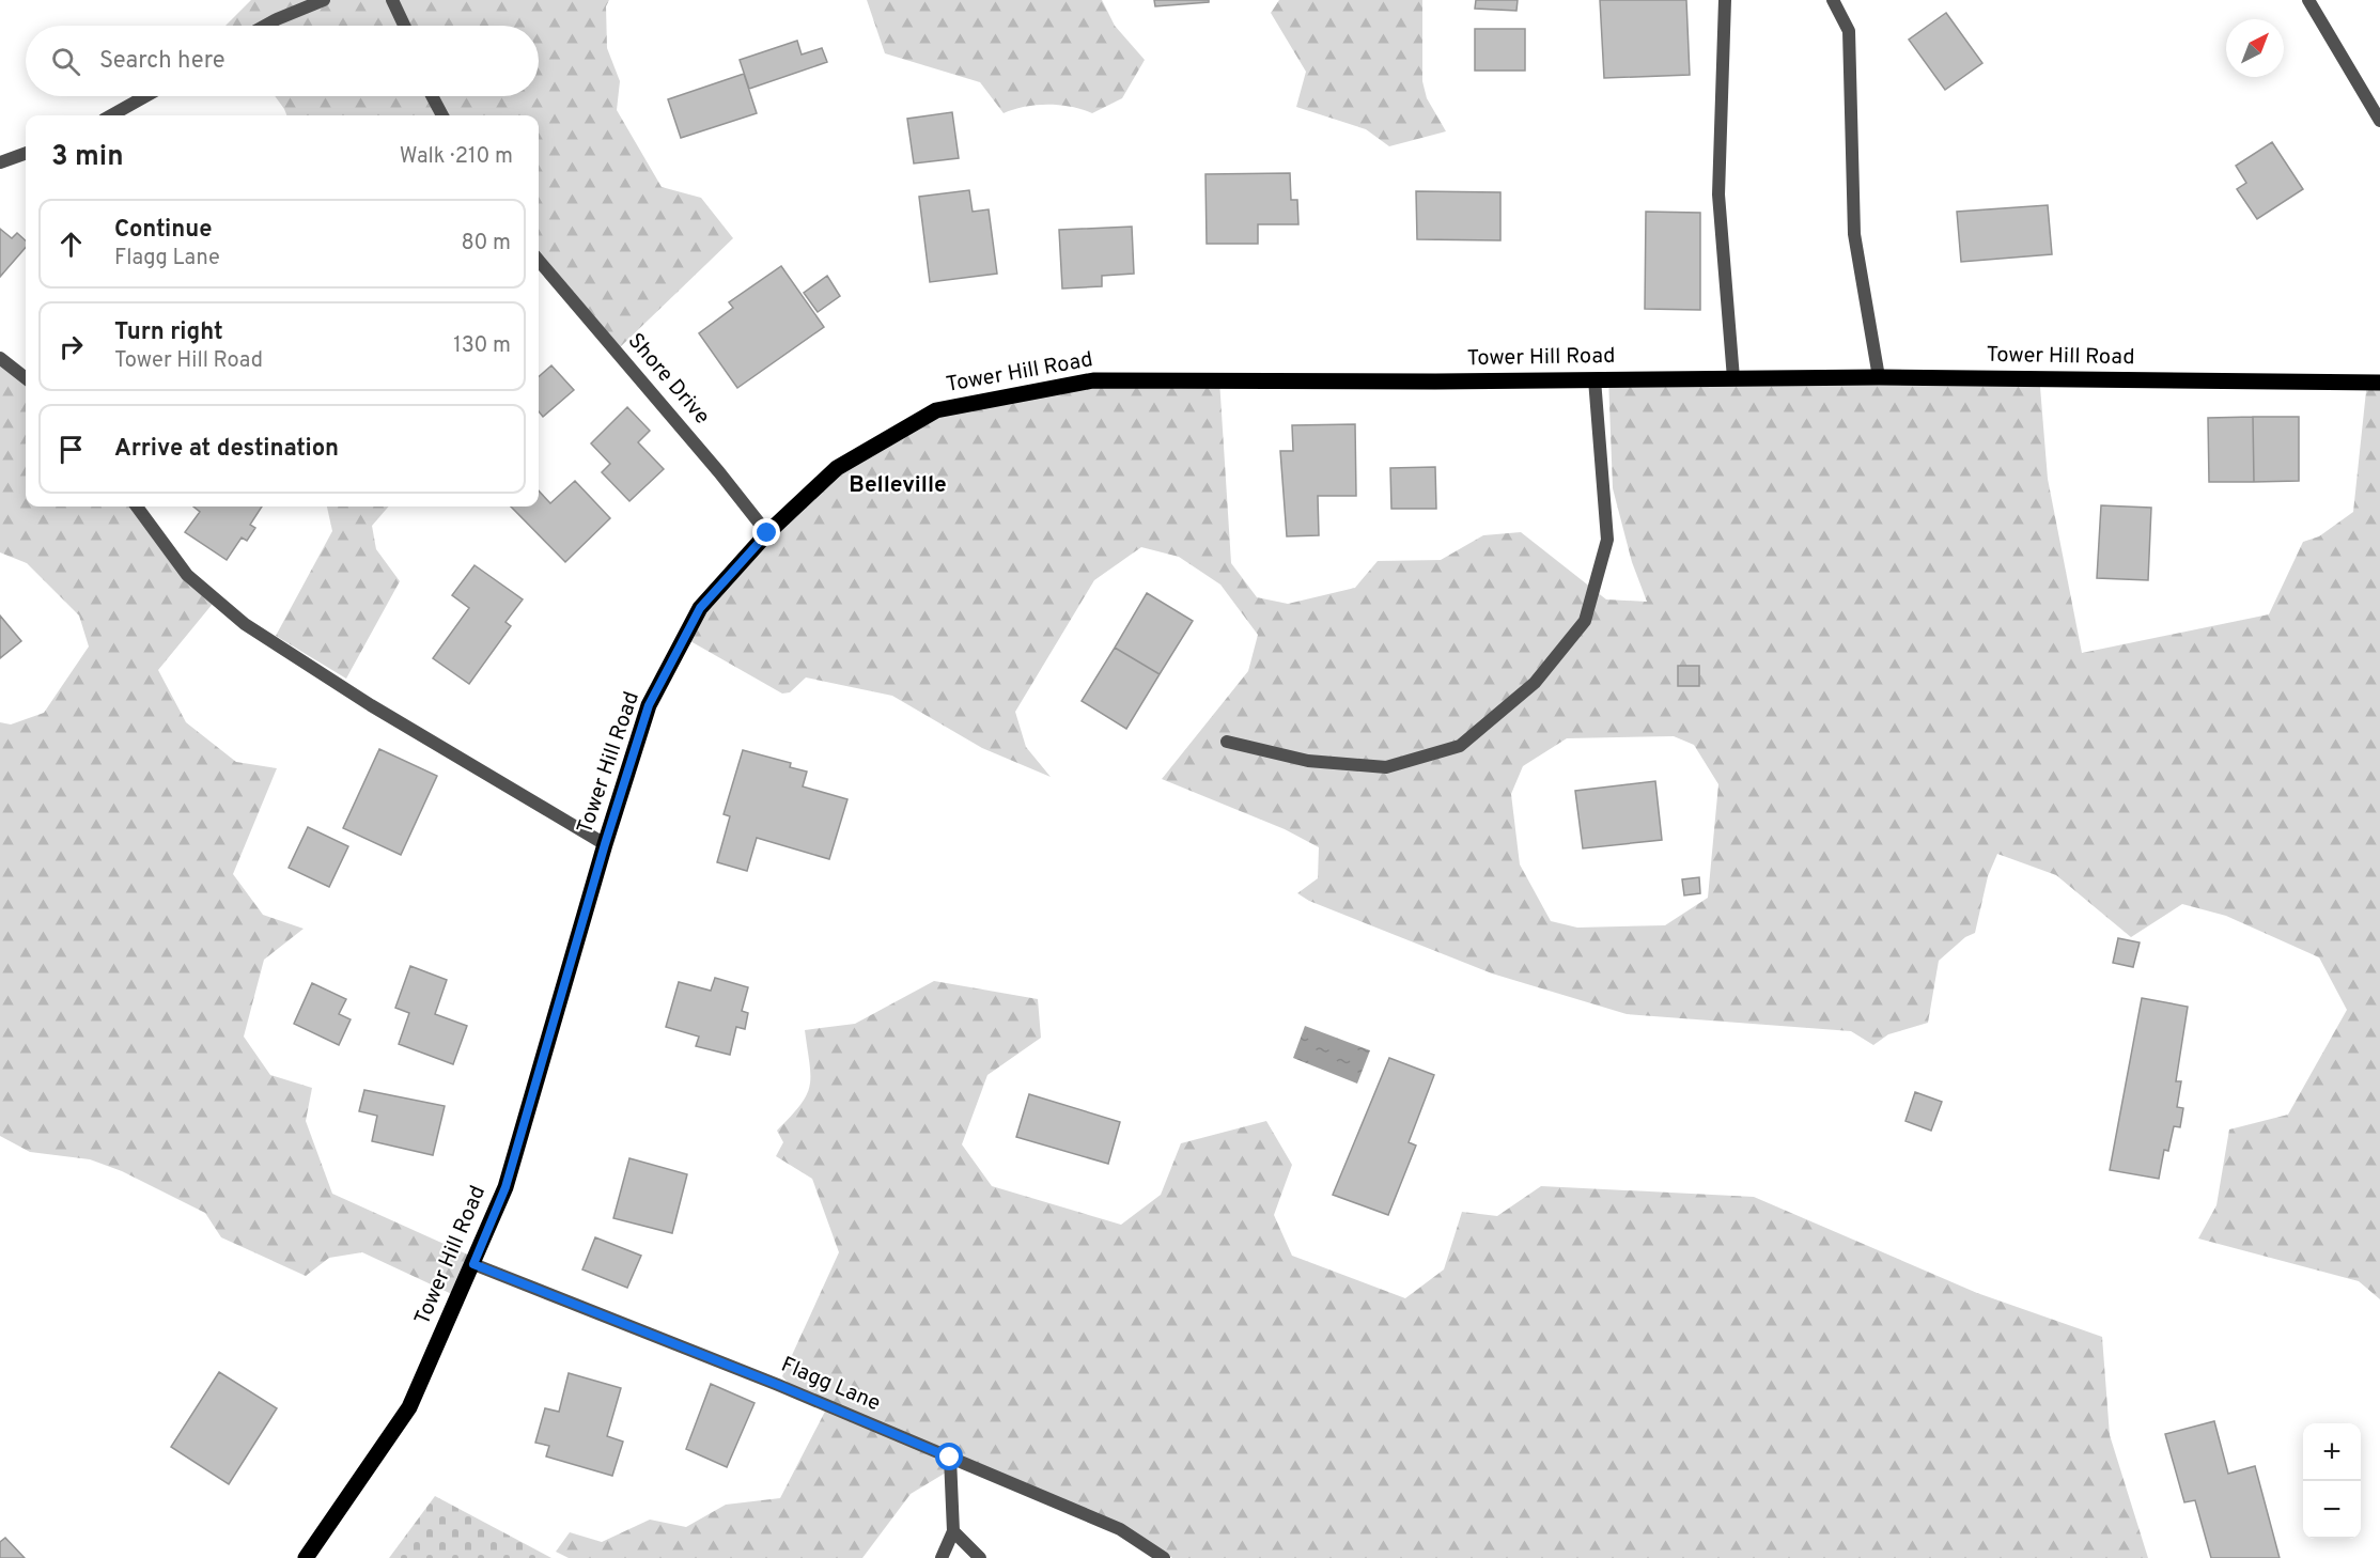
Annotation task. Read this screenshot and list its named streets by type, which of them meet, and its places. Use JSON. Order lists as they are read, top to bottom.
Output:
{
  "streets": {
    "main road": ["Tower Hill Road"],
    "street": ["Shore Drive", "Flagg Lane"]
  },
  "crossings": [
    ["Tower Hill Road", "Shore Drive"],
    ["Tower Hill Road", "Flagg Lane"]
  ],
  "districts": ["Belleville"],
  "north": "top right",
  "page": {
    "search": "Search here",
    "heading": ["3 min", "Walk · 210 m"],
    "list": [
      ["Continue", "Flagg Lane", "80 m"],
      ["Turn right", "Tower Hill Road", "130 m"],
      "Arrive at destination"
    ],
    "map_buttons": ["+", "−"]
  }
}
